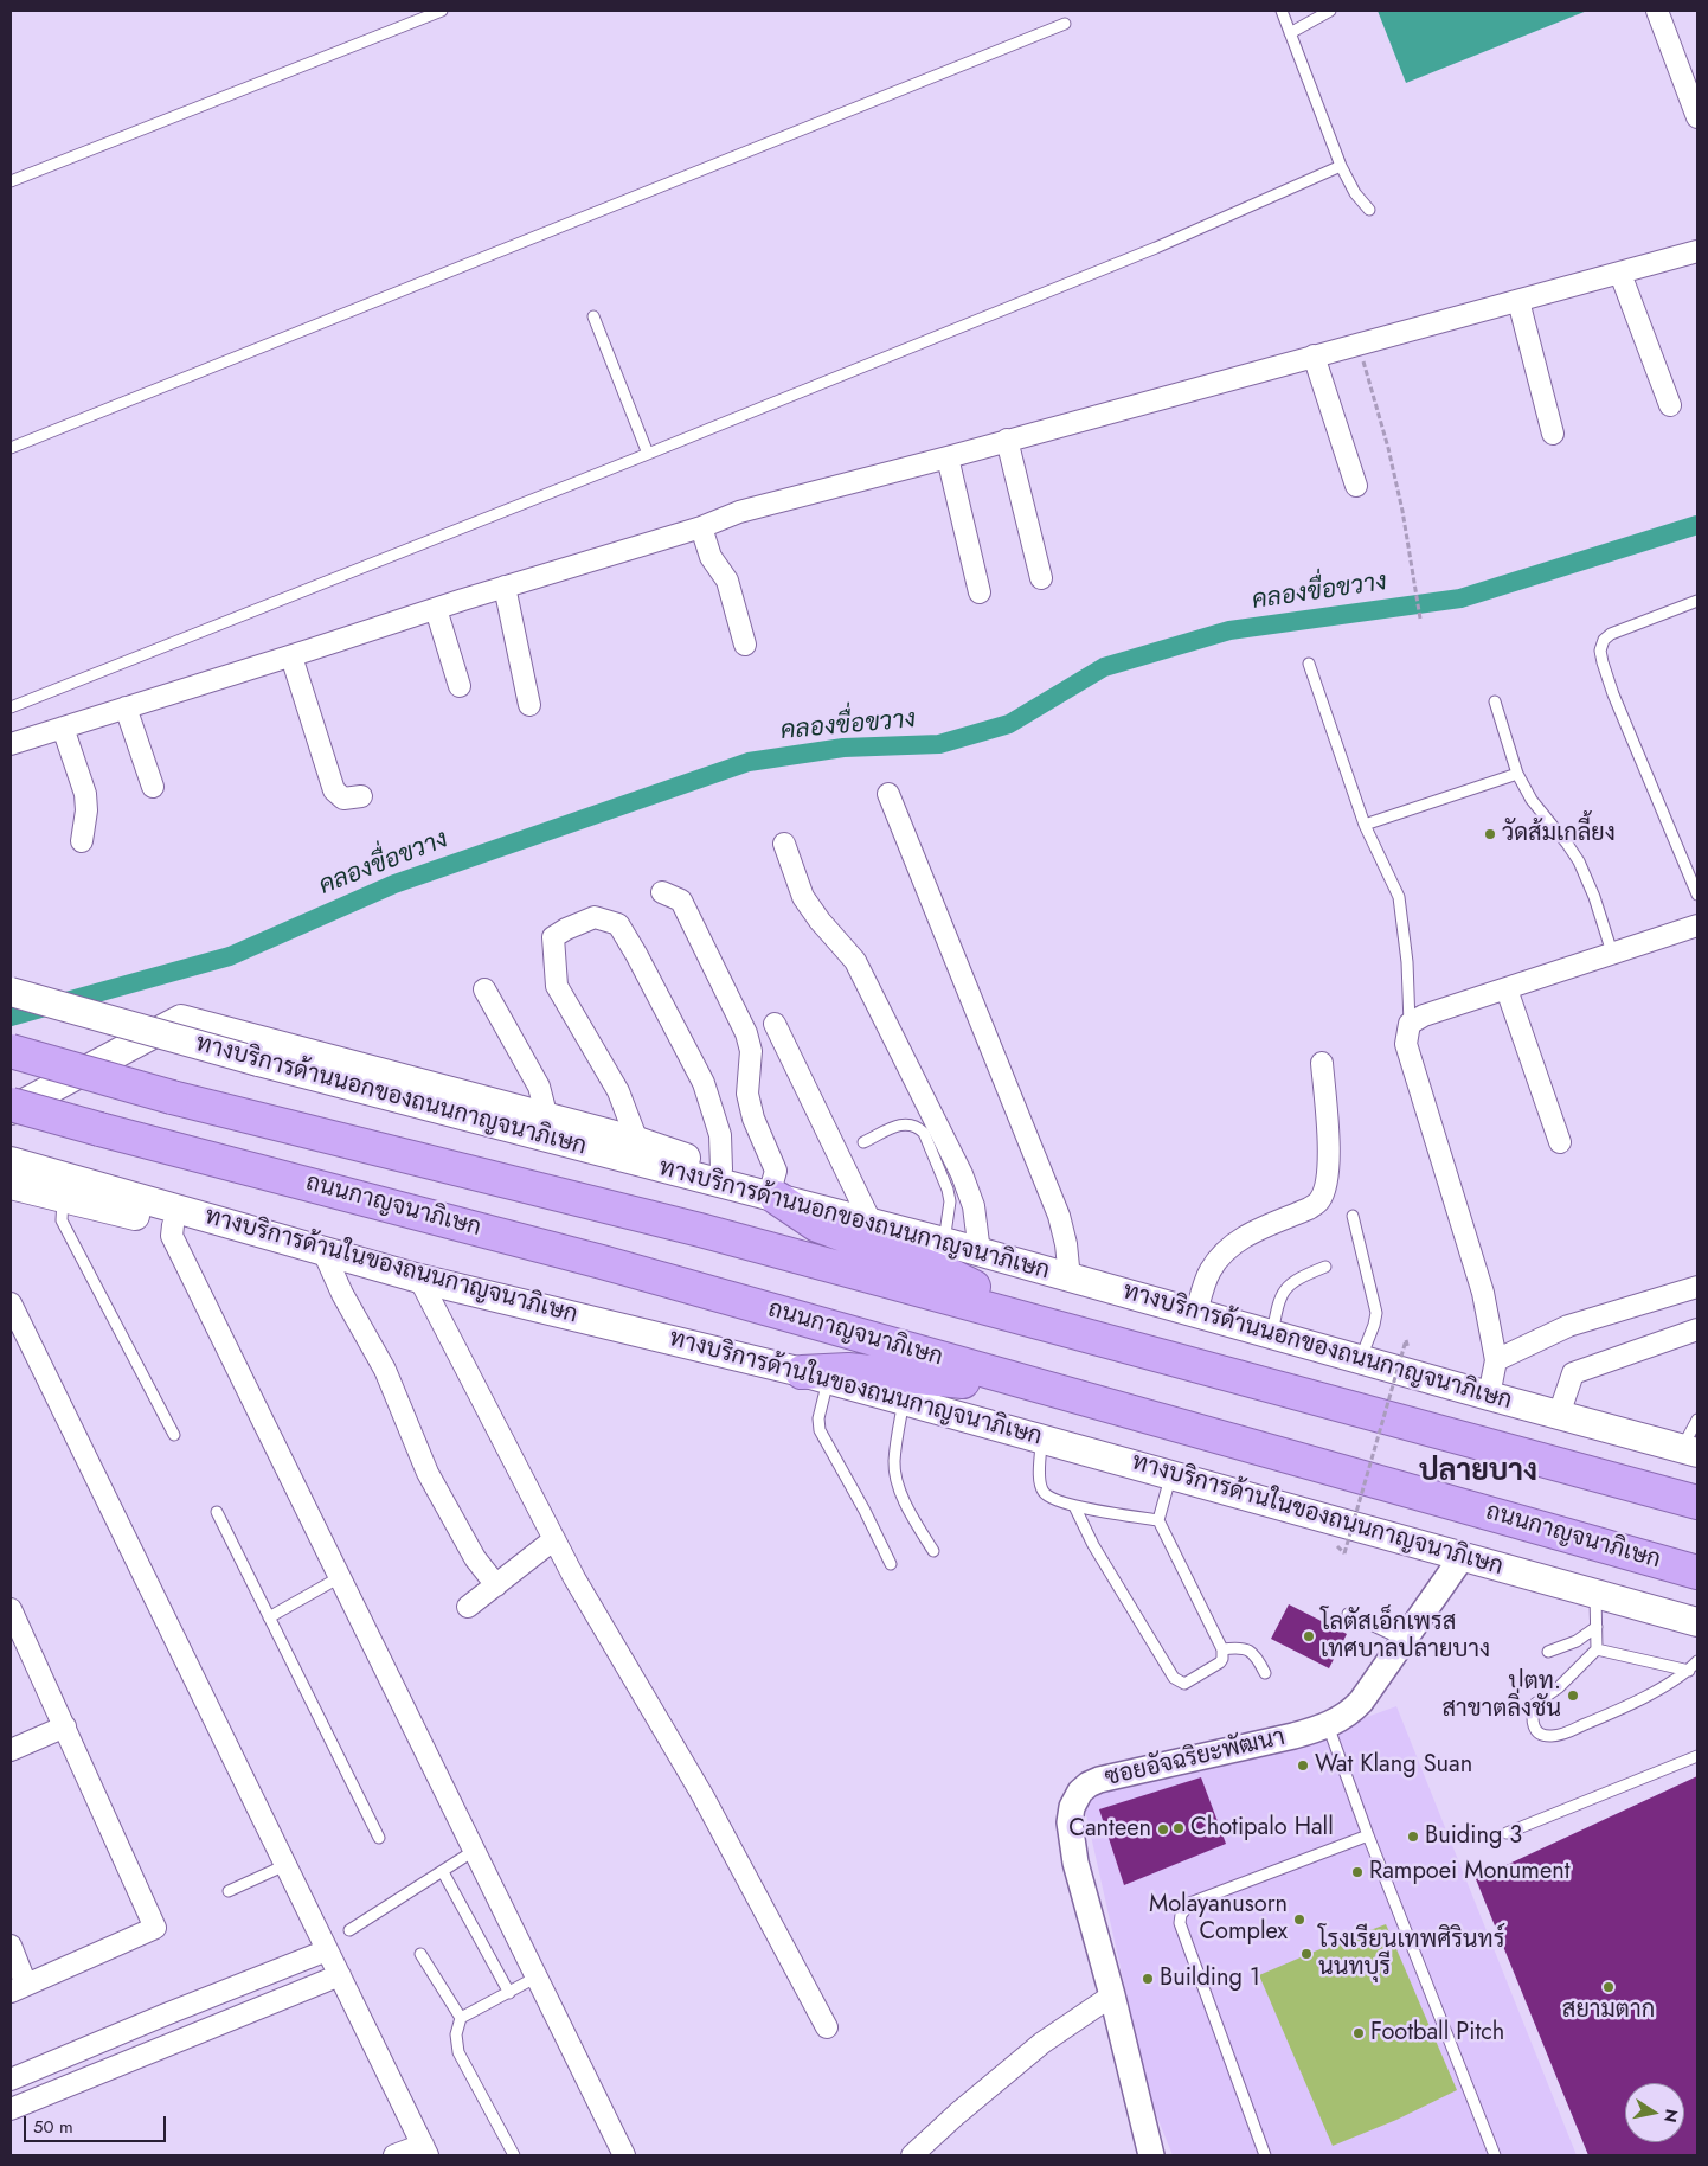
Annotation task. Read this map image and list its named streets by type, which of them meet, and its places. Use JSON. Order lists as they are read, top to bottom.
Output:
{
  "streets": {
    "highway": ["ถนนกาญจนาภิเษก"],
    "main road": ["ทางบริการด้านนอกของถนนกาญจนาภิเษก", "ทางบริการด้านในของถนนกาญจนาภิเษก"],
    "street": ["ซอยอัจฉริยะพัฒนา"]
  },
  "crossings": [
    ["ทางบริการด้านในของถนนกาญจนาภิเษก", "ซอยอัจฉริยะพัฒนา"]
  ],
  "districts": ["ปลายบาง"],
  "water": ["คลองขื่อขวาง"],
  "places": [
    "วัดส้มเกลี้ยง",
    "โลตัสเอ็กเพรส เทศบาลปลายบาง",
    "ปตท. สาขาตลิ่งชัน",
    "Wat Klang Suan",
    "Chotipalo Hall",
    "Canteen",
    "Buiding 3",
    "Rampoei Monument",
    "Molayanusorn Complex",
    "โรงเรียนเทพศิรินทร์ นนทบุรี",
    "Building 1",
    "สยามตาก",
    "Football Pitch"
  ],
  "scale_bar": "50 m",
  "north": "right"
}
